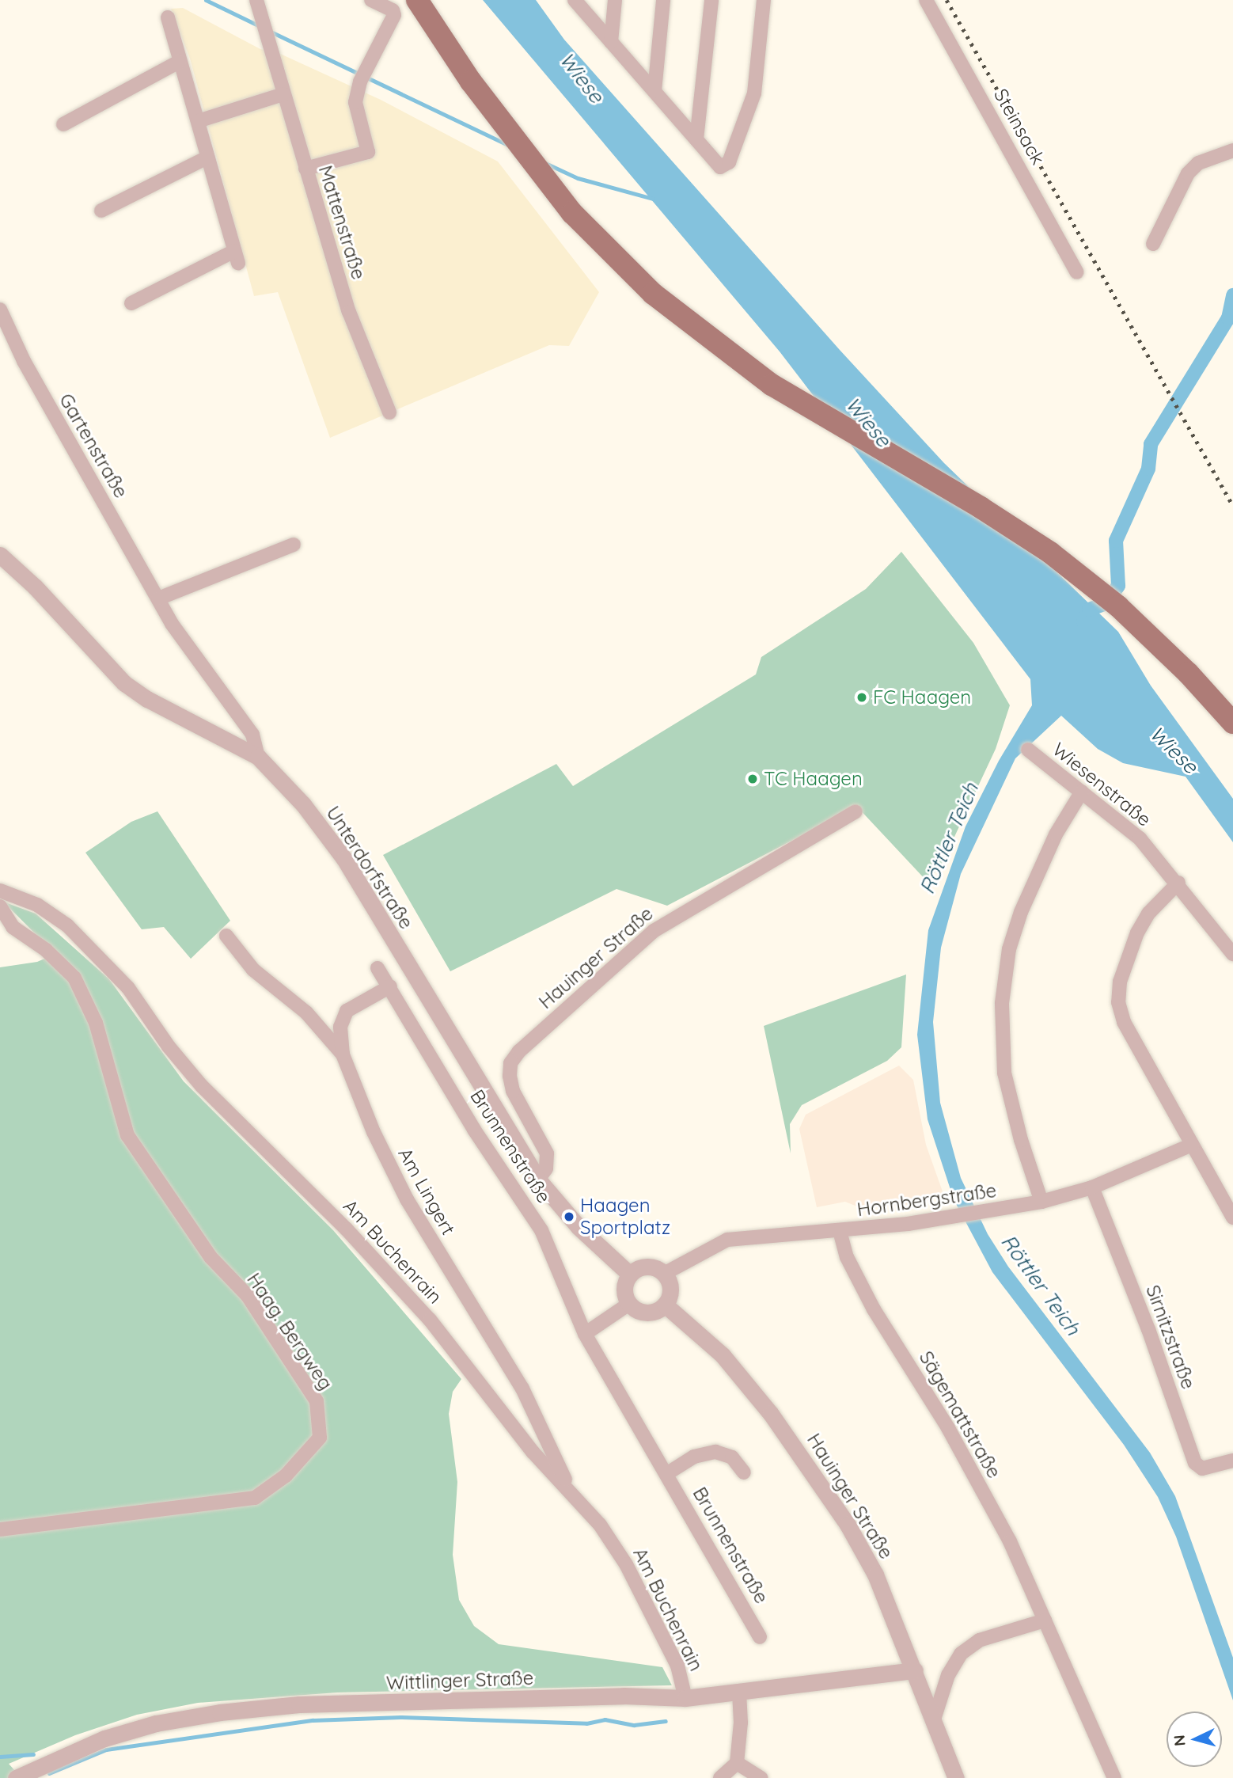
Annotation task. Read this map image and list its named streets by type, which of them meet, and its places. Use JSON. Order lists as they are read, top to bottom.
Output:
{
  "streets": {
    "street": [
      "Steinsack",
      "Mattenstraße",
      "Gartenstraße",
      "Wiesenstraße",
      "Unterdorfstraße",
      "Hauinger Straße",
      "Brunnenstraße",
      "Am Lingert",
      "Hornbergstraße",
      "Am Buchenrain",
      "Haag. Bergweg",
      "Sirnitzstraße",
      "Sägemattstraße",
      "Wittlinger Straße"
    ]
  },
  "crossings": [
    ["Gartenstraße", "Unterdorfstraße"],
    ["Unterdorfstraße", "Hauinger Straße"],
    ["Unterdorfstraße", "Hornbergstraße"],
    ["Hauinger Straße", "Hornbergstraße"],
    ["Hauinger Straße", "Wittlinger Straße"],
    ["Am Lingert", "Am Buchenrain"],
    ["Hornbergstraße", "Sirnitzstraße"],
    ["Hornbergstraße", "Sägemattstraße"],
    ["Am Buchenrain", "Wittlinger Straße"]
  ],
  "water": ["Wiese", "Röttler Teich"],
  "places": ["FC Haagen", "TC Haagen", "Haagen Sportplatz"],
  "north": "left"
}
